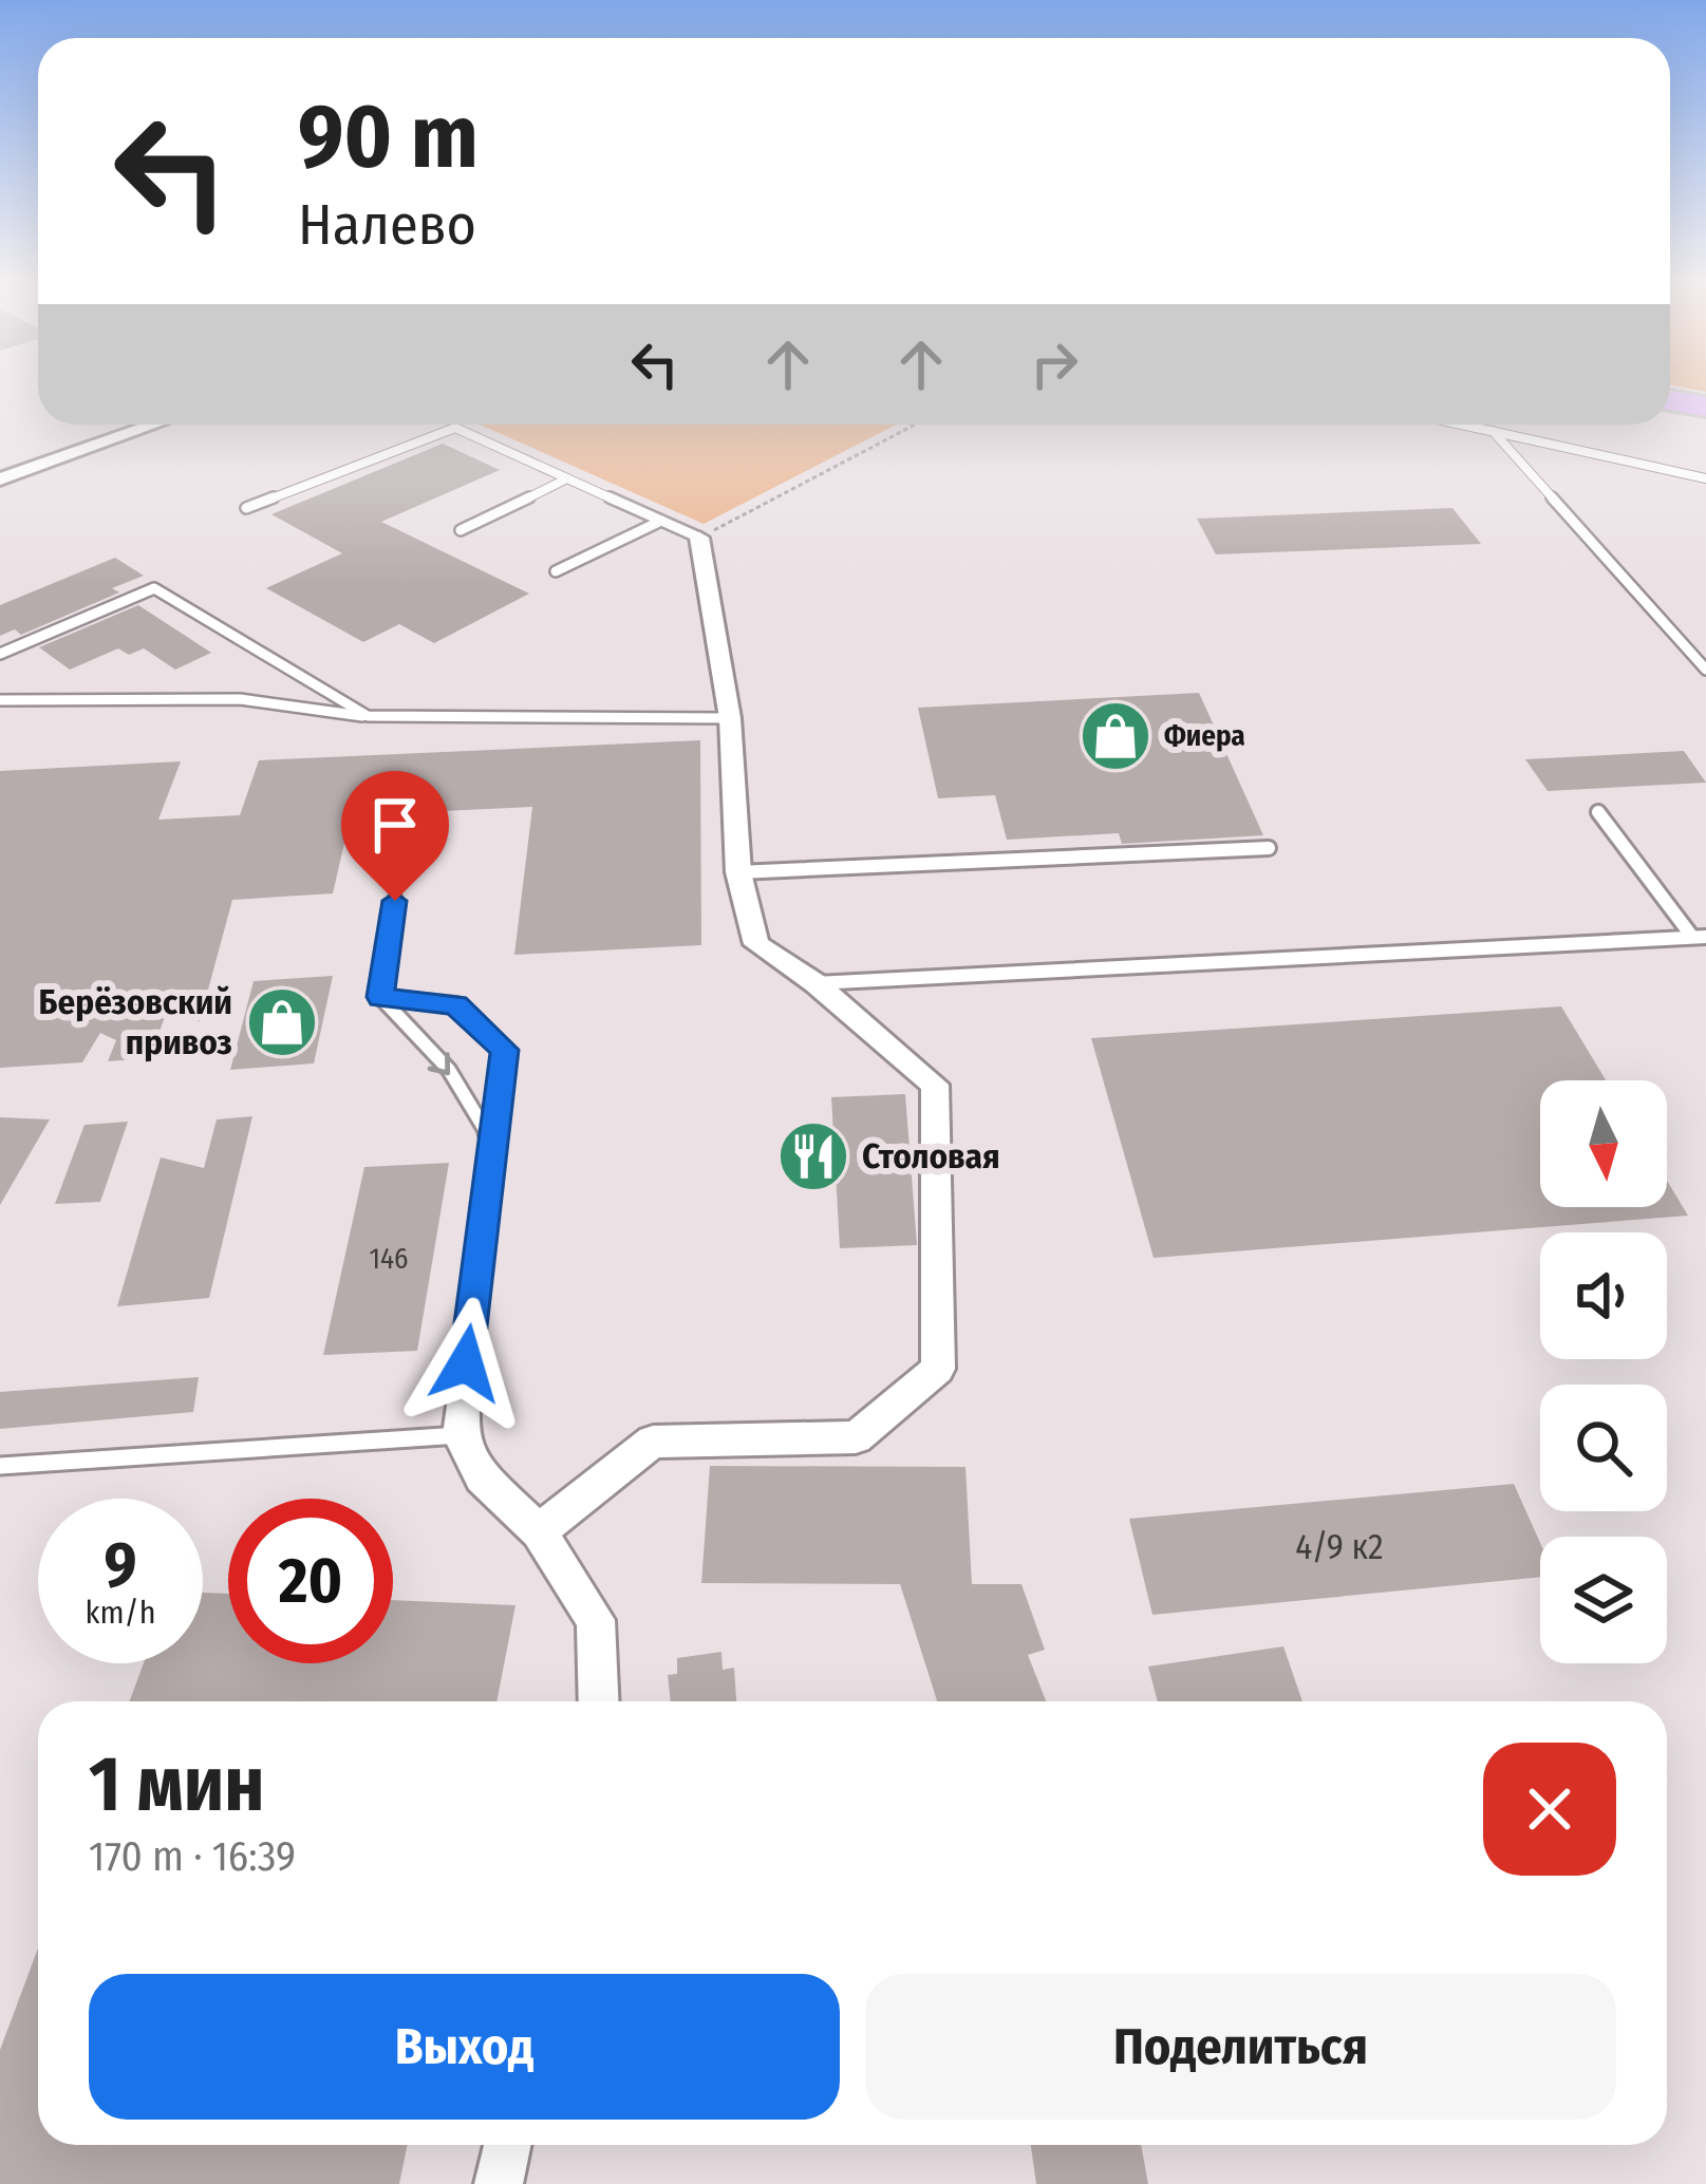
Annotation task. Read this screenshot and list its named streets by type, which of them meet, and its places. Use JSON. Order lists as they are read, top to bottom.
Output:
{
  "places": {
    "shop": ["Фиера", "Берёзовский привоз"],
    "restaurant": ["Столовая"]
  },
  "house_numbers": ["146", "4/9 к2"],
  "north": "bottom",
  "page": {
    "turn": ["90 m", "Налево"],
    "speed": "9 km/h",
    "limit": "20",
    "heading": ["1 мин", "170 m · 16:39"],
    "buttons": ["Выход", "Поделиться"]
  }
}
